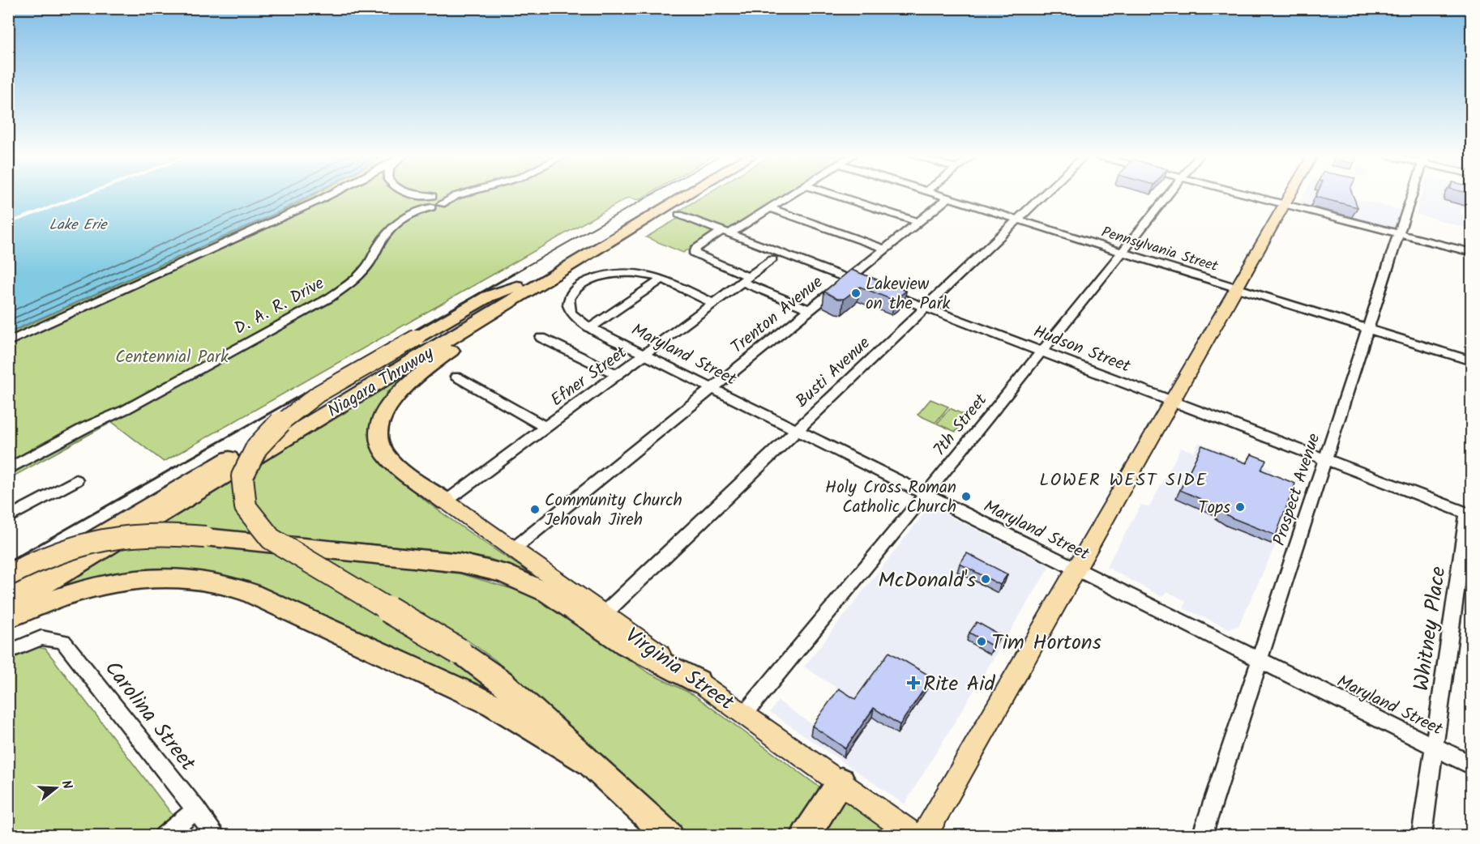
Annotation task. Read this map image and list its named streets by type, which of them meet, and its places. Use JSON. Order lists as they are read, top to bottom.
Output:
{
  "streets": {
    "highway": ["Niagara Thruway"],
    "main road": ["Virginia Street"],
    "street": [
      "Pennsylvania Street",
      "D. A. R. Drive",
      "Trenton Avenue",
      "Hudson Street",
      "Maryland Street",
      "Busti Avenue",
      "Efner Street",
      "7th Street",
      "Prospect Avenue",
      "Whitney Place",
      "Carolina Street"
    ]
  },
  "crossings": [
    ["Pennsylvania Street", "Trenton Avenue"],
    ["Pennsylvania Street", "Busti Avenue"],
    ["Pennsylvania Street", "7th Street"],
    ["Pennsylvania Street", "Prospect Avenue"],
    ["Trenton Avenue", "Maryland Street"],
    ["Trenton Avenue", "Virginia Street"],
    ["Hudson Street", "Busti Avenue"],
    ["Hudson Street", "7th Street"],
    ["Hudson Street", "Prospect Avenue"],
    ["Hudson Street", "Whitney Place"],
    ["Maryland Street", "Busti Avenue"],
    ["Maryland Street", "Efner Street"],
    ["Maryland Street", "7th Street"],
    ["Maryland Street", "Prospect Avenue"],
    ["Maryland Street", "Whitney Place"],
    ["Busti Avenue", "Virginia Street"],
    ["Efner Street", "Virginia Street"],
    ["7th Street", "Virginia Street"]
  ],
  "districts": ["LOWER WEST SIDE"],
  "water": ["Lake Erie"],
  "parks": ["Centennial Park"],
  "places": {
    "other": [
      "Lakeview on the Park",
      "Holy Cross Roman Catholic Church",
      "Tops",
      "Community Church Jehovah Jireh",
      "McDonald's",
      "Tim Hortons"
    ],
    "health": ["Rite Aid"]
  },
  "north": "right"
}
